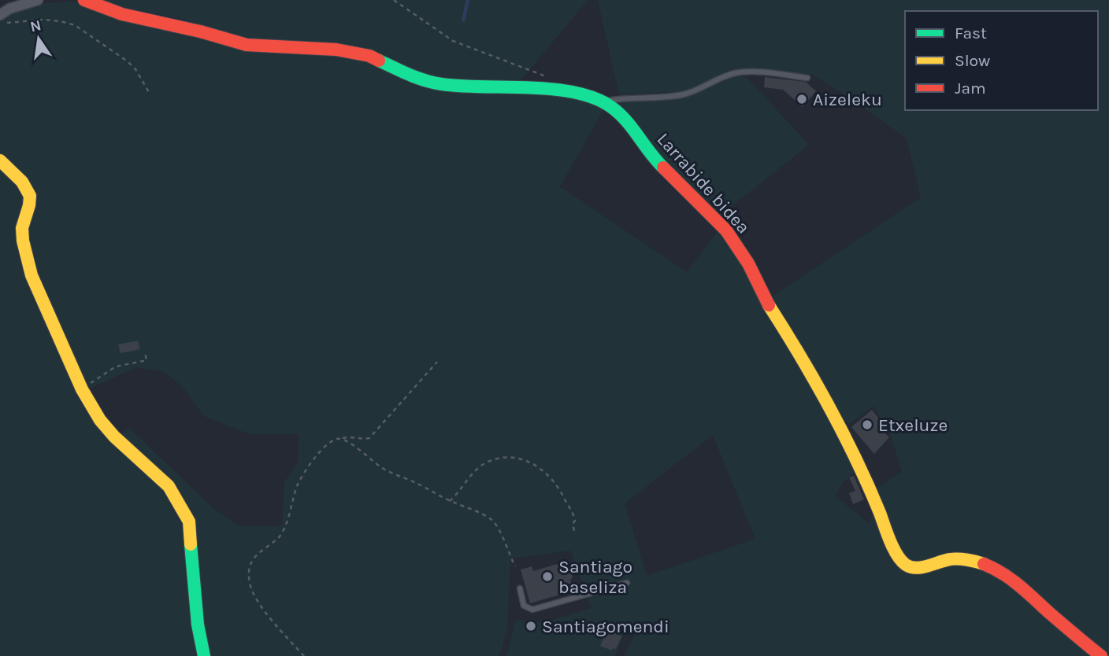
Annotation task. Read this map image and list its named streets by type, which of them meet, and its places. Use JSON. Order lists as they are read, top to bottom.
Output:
{
  "streets": {
    "street": ["Larrabide bidea"]
  },
  "places": [
    "Aizeleku",
    "Etxeluze",
    "Santiago baseliza",
    "Santiagomendi"
  ],
  "legend": ["Fast", "Slow", "Jam"],
  "north": "top"
}
